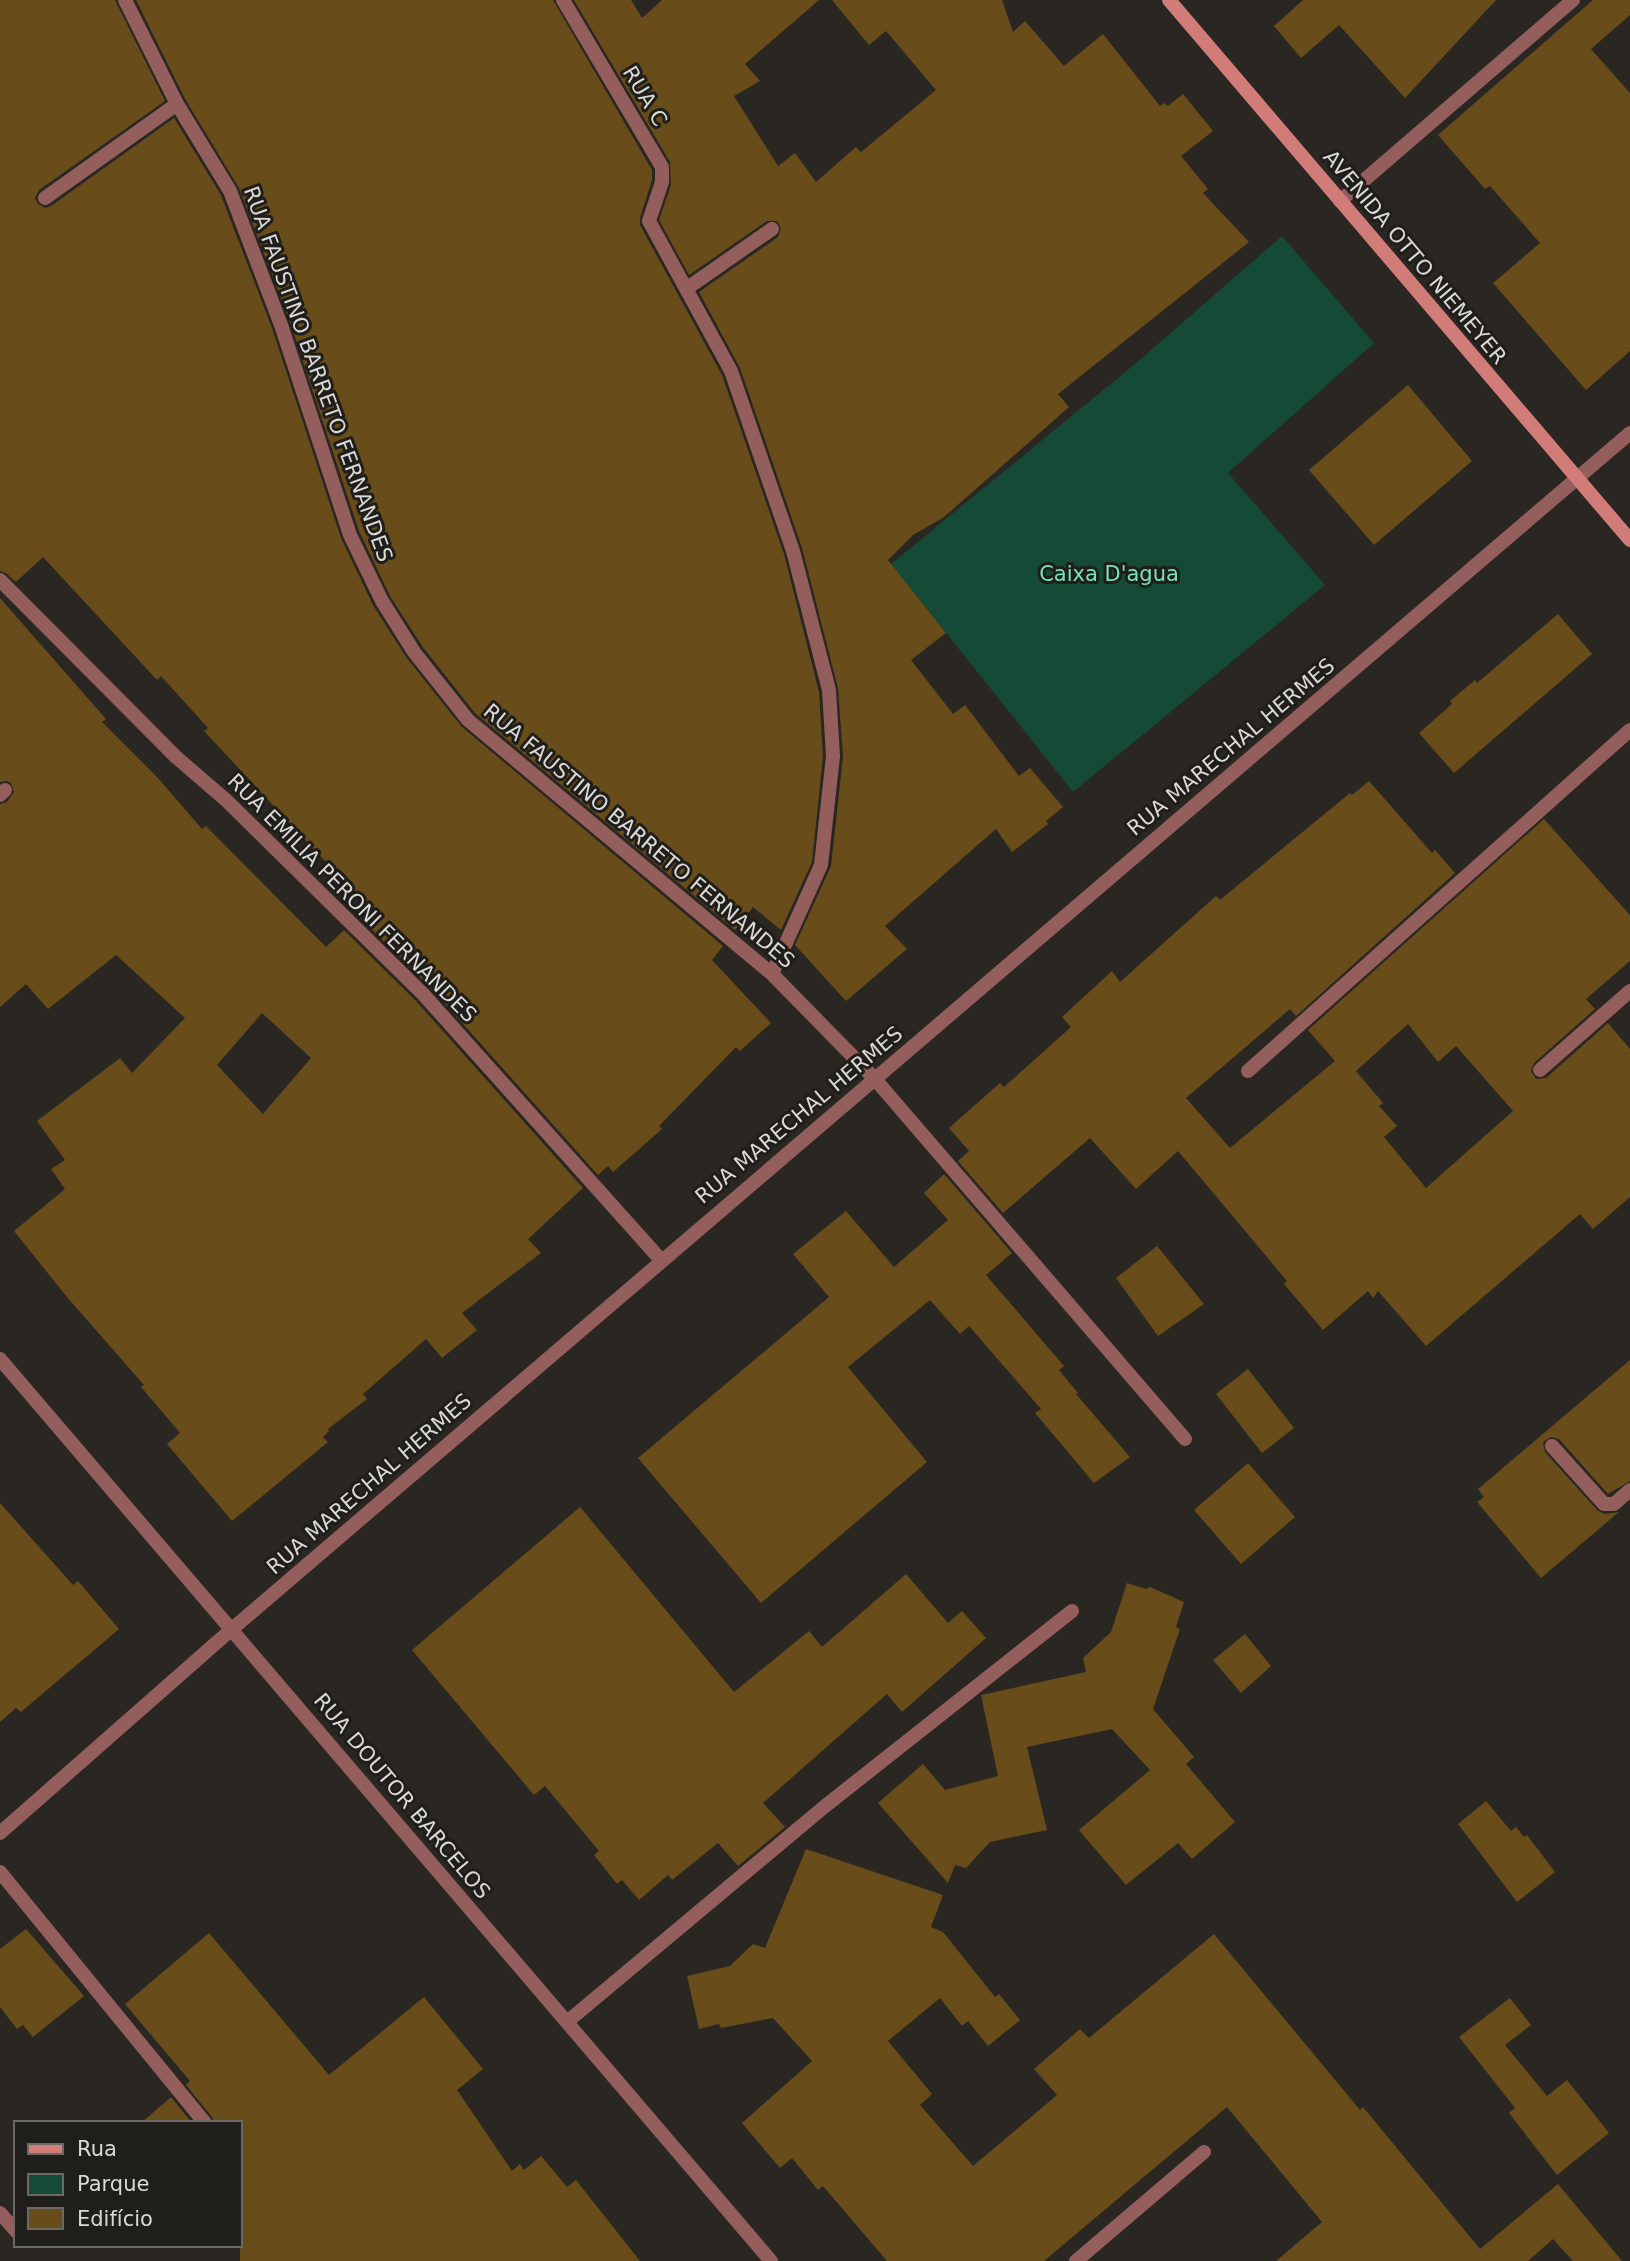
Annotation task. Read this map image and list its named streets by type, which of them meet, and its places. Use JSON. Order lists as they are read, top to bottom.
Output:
{
  "streets": {
    "main road": ["AVENIDA OTTO NIEMEYER"],
    "street": [
      "RUA C",
      "RUA FAUSTINO BARRETO FERNANDES",
      "RUA MARECHAL HERMES",
      "RUA EMILIA PERONI FERNANDES",
      "RUA DOUTOR BARCELOS"
    ]
  },
  "crossings": [
    ["AVENIDA OTTO NIEMEYER", "RUA MARECHAL HERMES"],
    ["RUA FAUSTINO BARRETO FERNANDES", "RUA MARECHAL HERMES"],
    ["RUA MARECHAL HERMES", "RUA EMILIA PERONI FERNANDES"],
    ["RUA MARECHAL HERMES", "RUA DOUTOR BARCELOS"]
  ],
  "parks": ["Caixa D'agua"],
  "legend": ["Rua", "Parque", "Edifício"]
}
